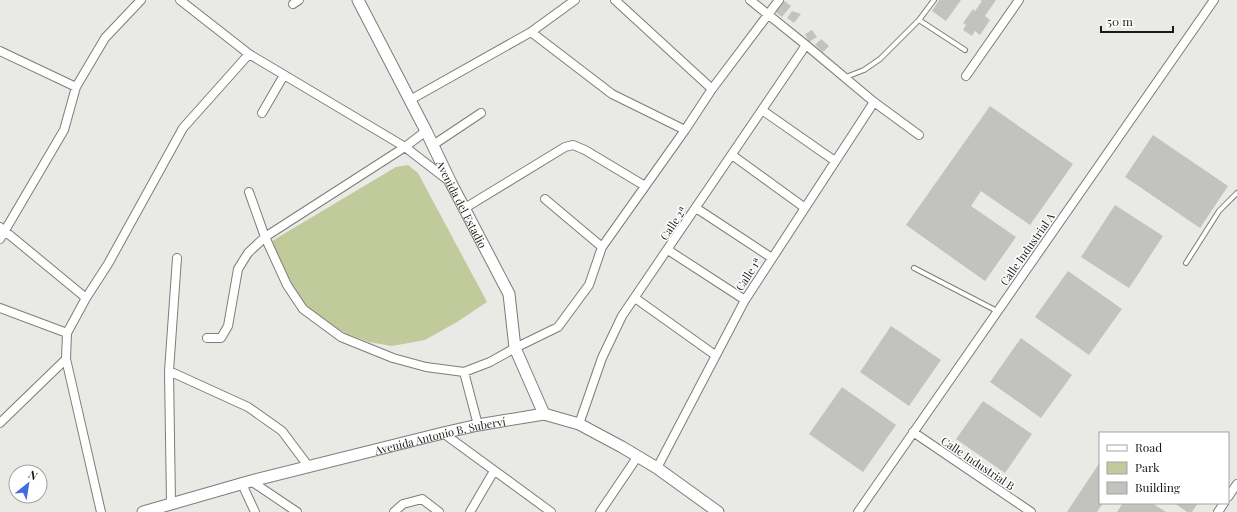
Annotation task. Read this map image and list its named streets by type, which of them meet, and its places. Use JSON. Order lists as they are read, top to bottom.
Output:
{
  "streets": {
    "main road": ["Avenida del Estadio", "Avenida Antonio B. Suberví"],
    "street": [
      "Calle 2ª",
      "Calle Industrial A",
      "Calle 1ª",
      "Calle Industrial B"
    ]
  },
  "crossings": [
    ["Avenida del Estadio", "Avenida Antonio B. Suberví"],
    ["Calle 2ª", "Avenida Antonio B. Suberví"],
    ["Calle Industrial A", "Calle Industrial B"],
    ["Calle 1ª", "Avenida Antonio B. Suberví"]
  ],
  "legend": ["Road", "Park", "Building"],
  "scale_bar": "50 m",
  "north": "top right"
}
